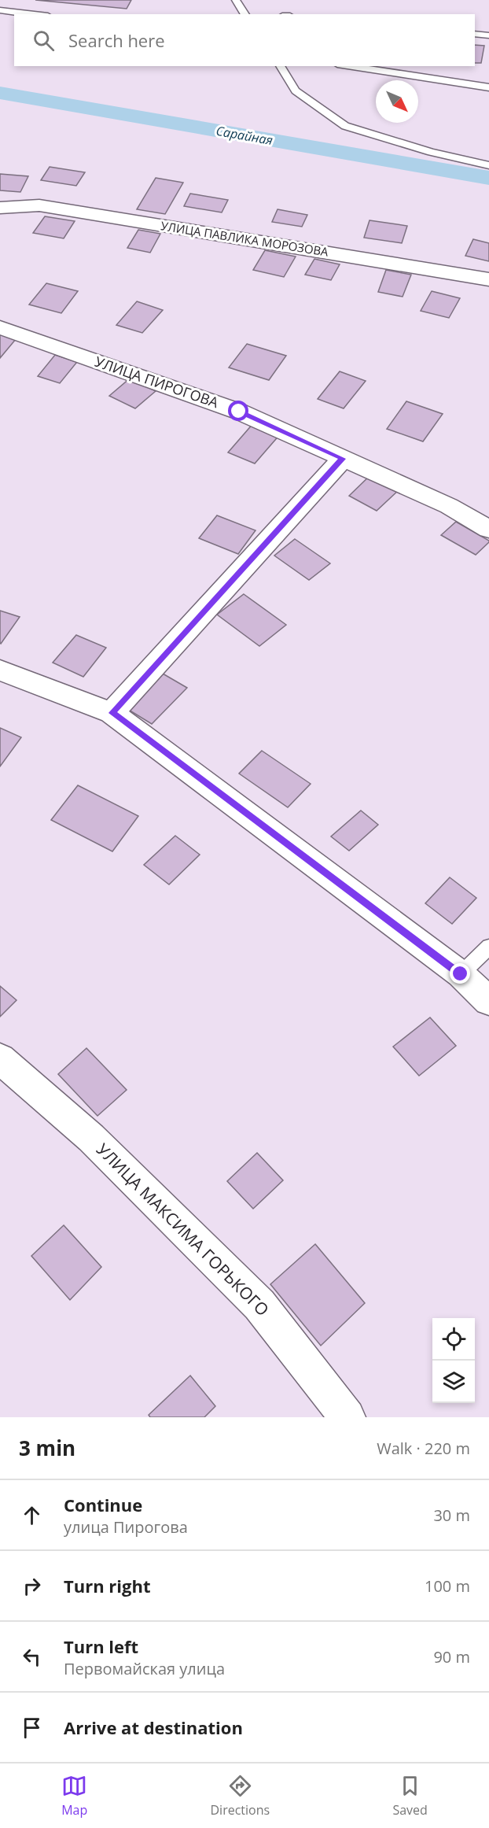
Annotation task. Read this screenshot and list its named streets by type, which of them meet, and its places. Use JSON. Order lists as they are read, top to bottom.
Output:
{
  "streets": {
    "street": ["УЛИЦА ПАВЛИКА МОРОЗОВА", "УЛИЦА ПИРОГОВА", "УЛИЦА МАКСИМА ГОРЬКОГО"]
  },
  "water": ["Сарайная"],
  "north": "bottom right",
  "page": {
    "search": "Search here",
    "heading": ["3 min", "Walk · 220 m"],
    "list": [
      ["Continue", "улица Пирогова", "30 m"],
      ["Turn right", "100 m"],
      ["Turn left", "Первомайская улица", "90 m"],
      "Arrive at destination"
    ],
    "nav": ["Map", "Directions", "Saved"]
  }
}
